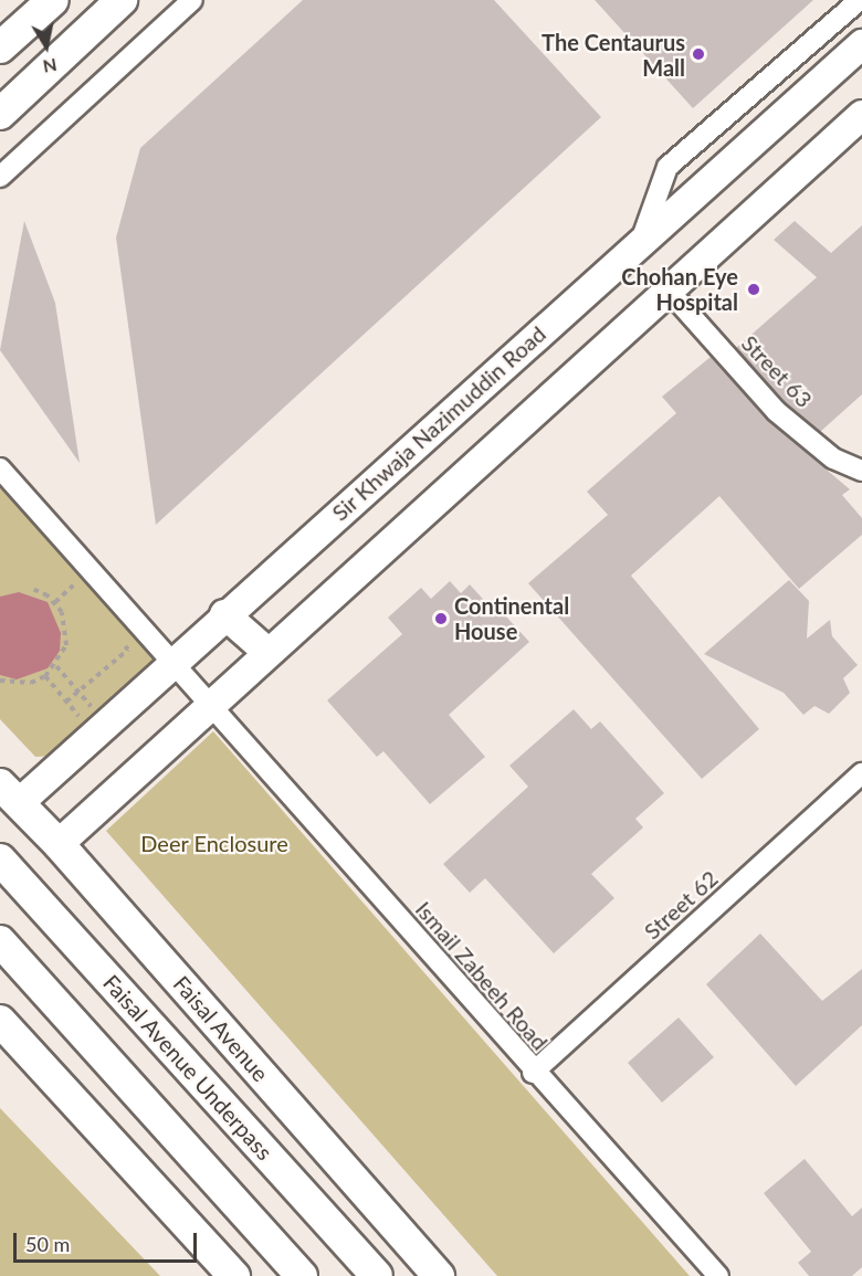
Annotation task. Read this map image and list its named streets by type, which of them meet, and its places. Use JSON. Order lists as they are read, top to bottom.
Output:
{
  "streets": {
    "main road": ["Sir Khwaja Nazimuddin Road", "Faisal Avenue", "Faisal Avenue Underpass"],
    "street": ["Street 63", "Street 62", "Ismail Zabeeh Road"]
  },
  "crossings": [
    ["Sir Khwaja Nazimuddin Road", "Ismail Zabeeh Road"],
    ["Sir Khwaja Nazimuddin Road", "Faisal Avenue"],
    ["Street 62", "Ismail Zabeeh Road"]
  ],
  "parks": ["Deer Enclosure"],
  "places": ["The Centaurus Mall", "Chohan Eye Hospital", "Continental House"],
  "scale_bar": "50 m",
  "north": "bottom"
}
